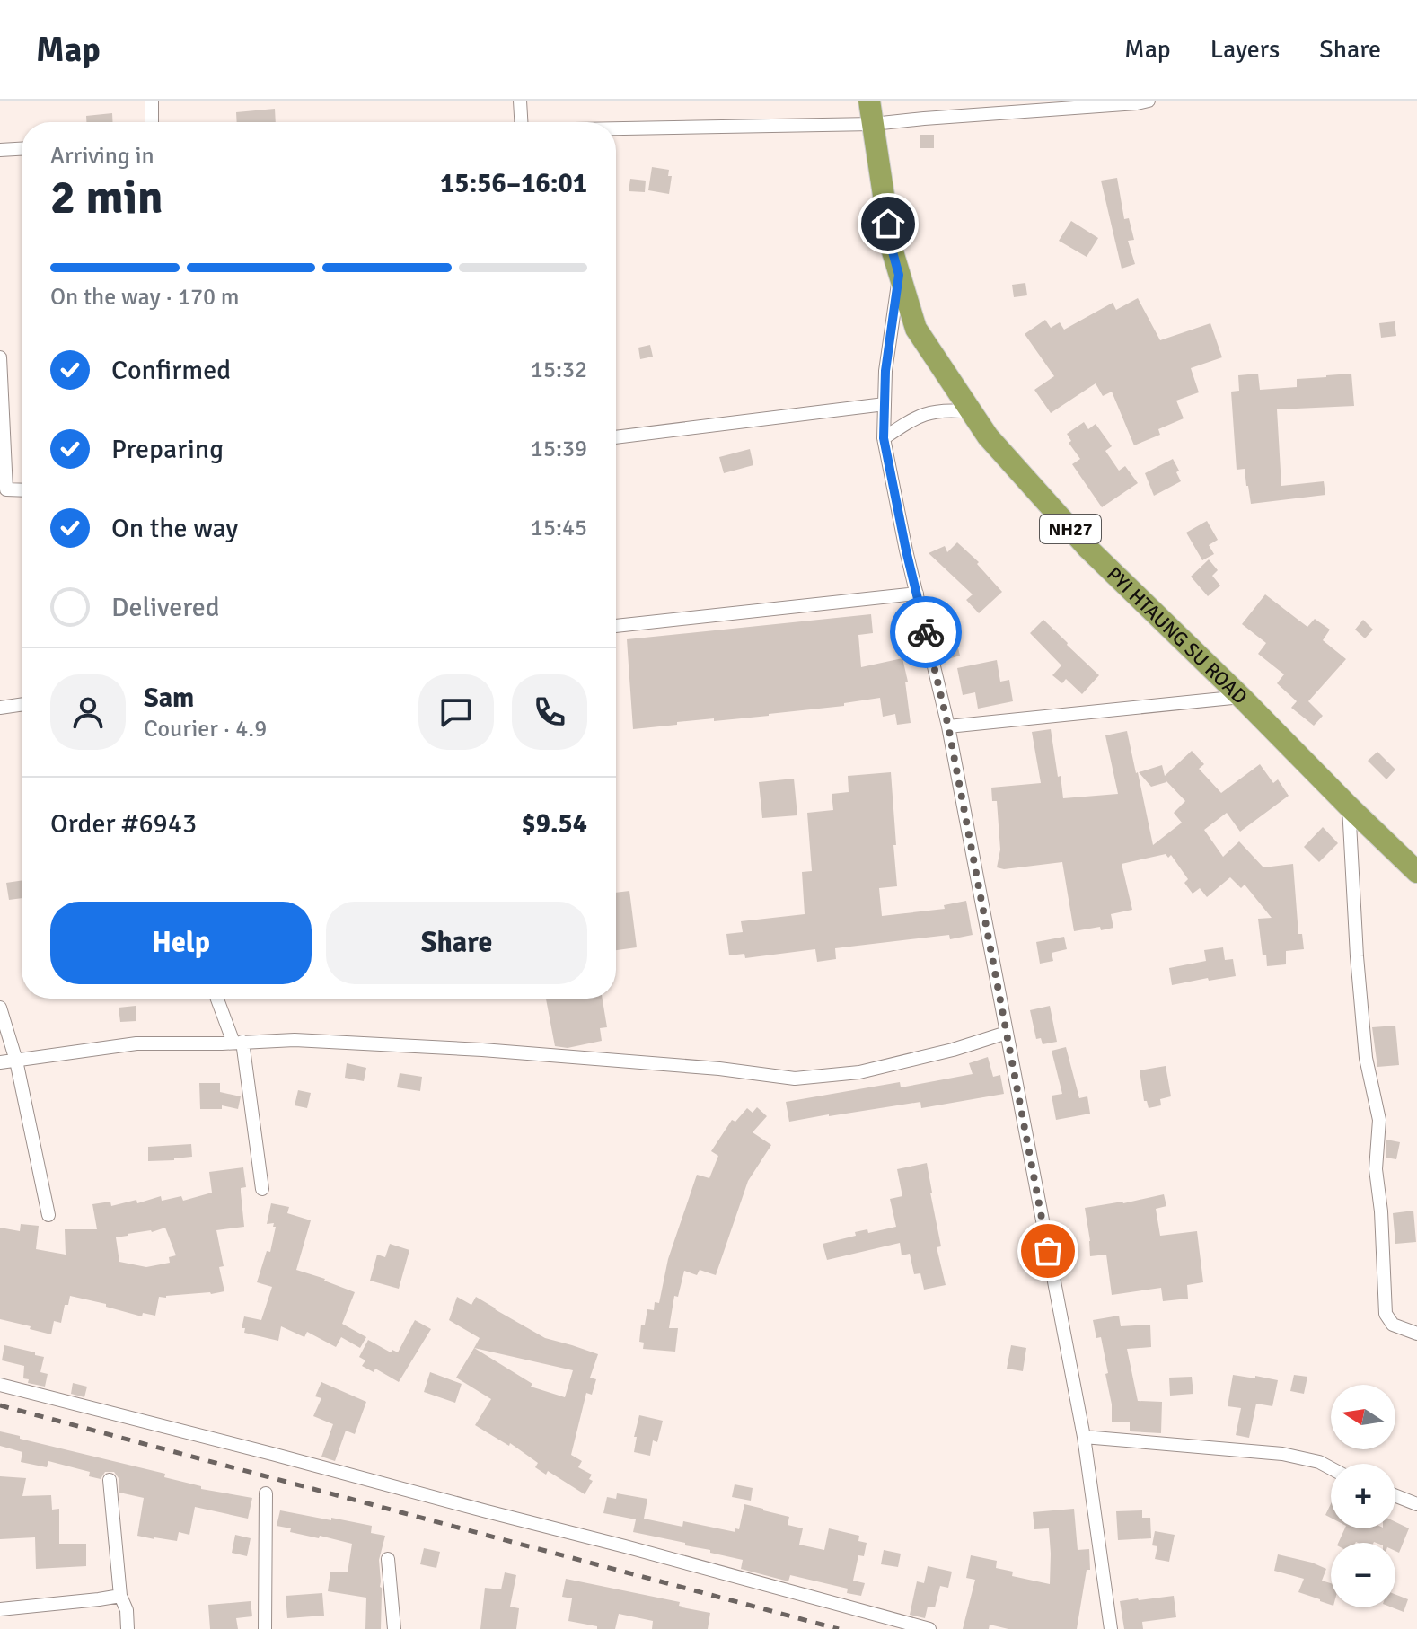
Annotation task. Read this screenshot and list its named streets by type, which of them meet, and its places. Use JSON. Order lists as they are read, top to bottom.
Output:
{
  "streets": {
    "highway": ["NH27", "PYI HTAUNG SU ROAD"]
  },
  "north": "left",
  "page": {
    "header": "Map",
    "nav": ["Map", "Layers", "Share"],
    "heading": ["2 min", "Arriving in", "15:56–16:01"],
    "panel": [
      "Sam",
      "Courier · 4.9",
      "Order #6943",
      "$9.54"
    ],
    "bar": "On the way · 170 m",
    "list": [
      ["Confirmed", "15:32"],
      ["Preparing", "15:39"],
      ["On the way", "15:45"],
      "Delivered"
    ],
    "buttons": ["Help", "Share"],
    "map_buttons": ["+", "−"]
  }
}
